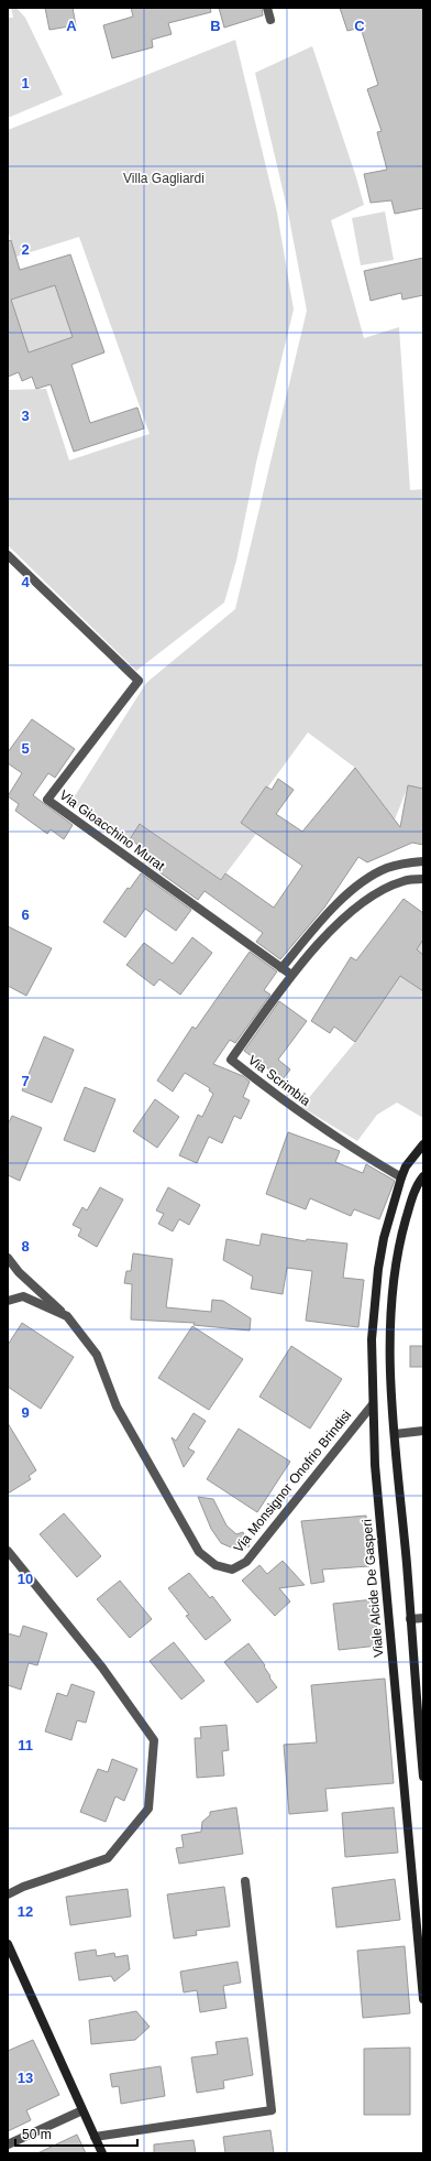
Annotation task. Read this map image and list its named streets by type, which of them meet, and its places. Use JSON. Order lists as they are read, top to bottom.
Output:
{
  "streets": {
    "main road": ["Viale Alcide De Gasperi"],
    "street": ["Via Gioacchino Murat", "Via Scrimbia", "Via Monsignor Onofrio Brindisi"]
  },
  "crossings": [
    ["Via Scrimbia", "Viale Alcide De Gasperi"],
    ["Via Monsignor Onofrio Brindisi", "Viale Alcide De Gasperi"]
  ],
  "parks": ["Villa Gagliardi"],
  "scale_bar": "50 m",
  "grid": {
    "columns": ["A", "B", "C"],
    "rows": [
      "1",
      "2",
      "3",
      "4",
      "5",
      "6",
      "7",
      "8",
      "9",
      "10",
      "11",
      "12",
      "13"
    ]
  }
}
